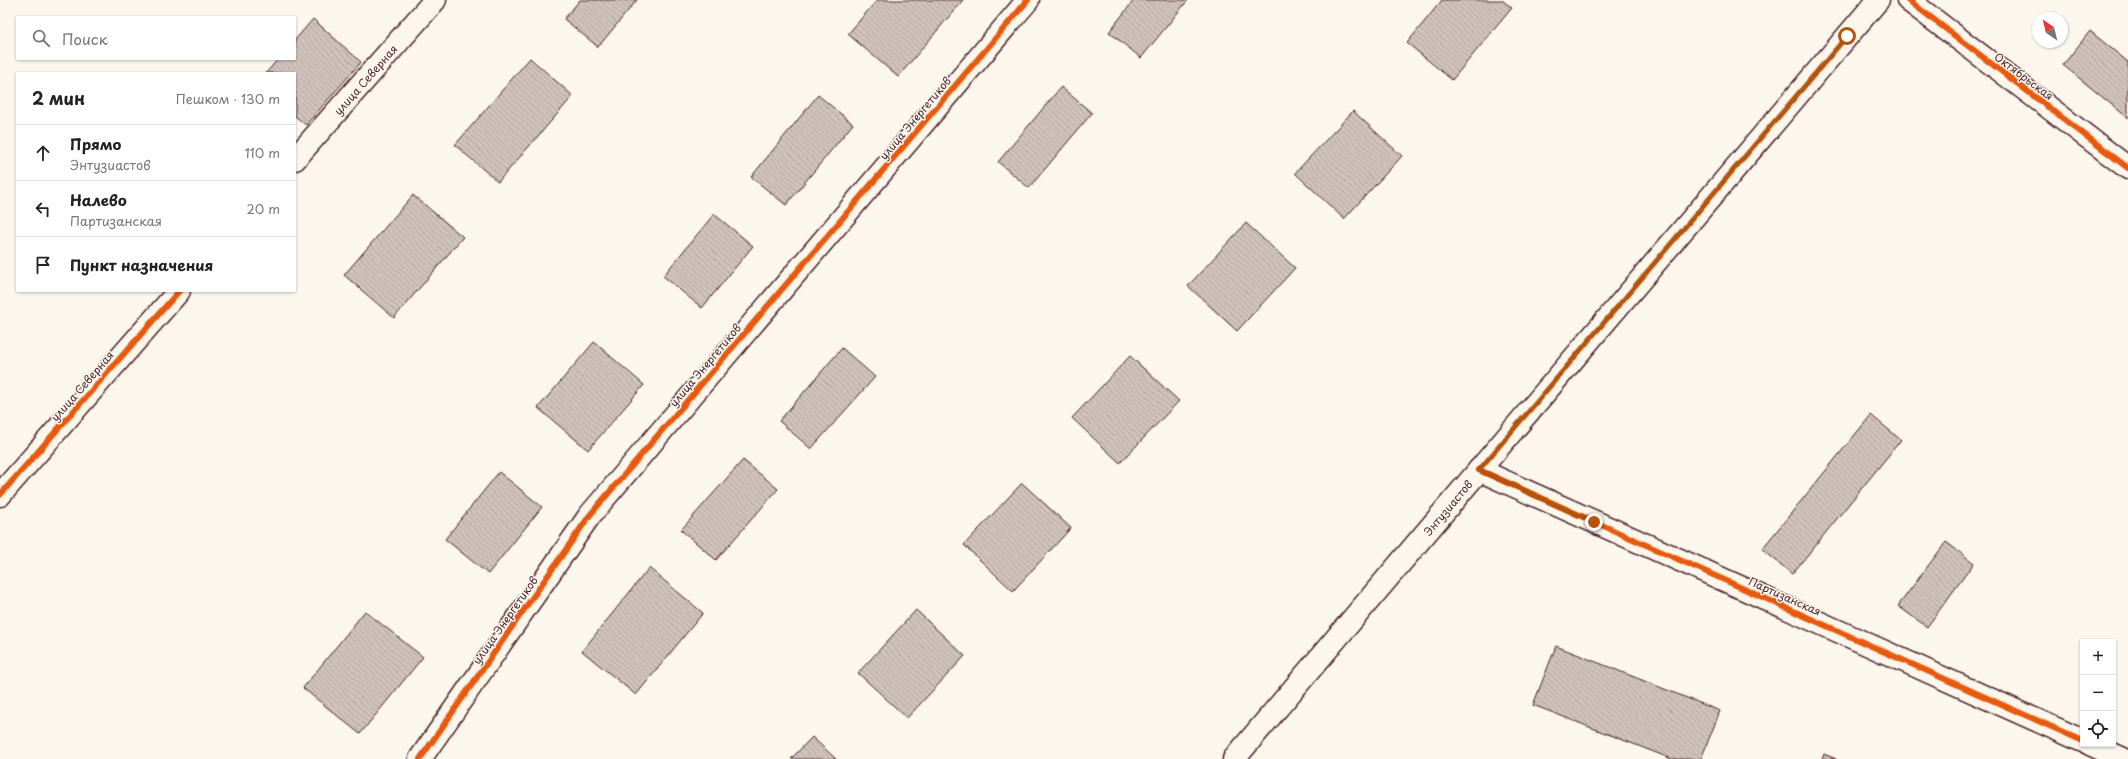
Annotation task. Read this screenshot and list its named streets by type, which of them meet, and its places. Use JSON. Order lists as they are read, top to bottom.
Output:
{
  "streets": {
    "street": [
      "Октябрьская",
      "улица Северная",
      "улица Энергетиков",
      "Энтузиастов",
      "Партизанская"
    ]
  },
  "crossings": [
    ["Энтузиастов", "Партизанская"]
  ],
  "north": "top left",
  "page": {
    "search": "Поиск",
    "heading": ["2 мин", "Пешком · 130 m"],
    "list": [
      ["Прямо", "Энтузиастов", "110 m"],
      ["Налево", "Партизанская", "20 m"],
      "Пункт назначения"
    ],
    "map_buttons": ["+", "−"]
  }
}
